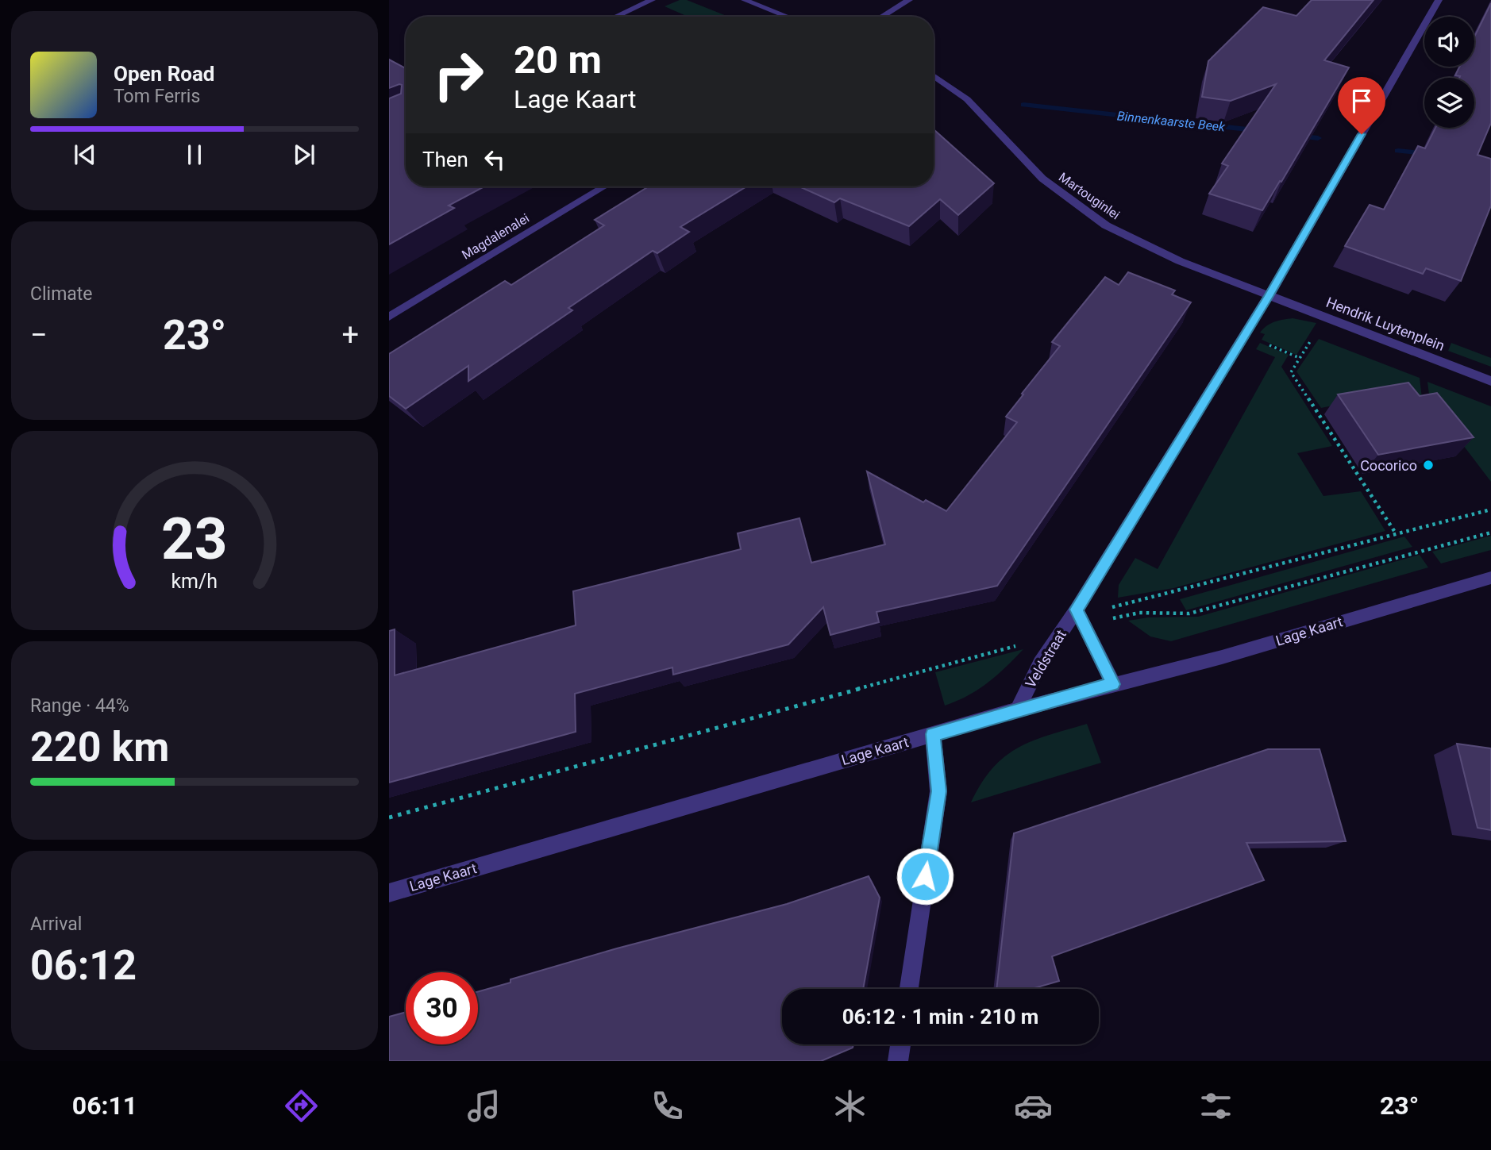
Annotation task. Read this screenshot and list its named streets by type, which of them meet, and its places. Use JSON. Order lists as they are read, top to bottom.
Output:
{
  "streets": {
    "street": [
      "Martouginlei",
      "Magdalenalei",
      "Hendrik Luytenplein",
      "Lage Kaart",
      "Veldstraat"
    ]
  },
  "crossings": [
    ["Martouginlei", "Hendrik Luytenplein"],
    ["Martouginlei", "Veldstraat"],
    ["Hendrik Luytenplein", "Veldstraat"],
    ["Lage Kaart", "Veldstraat"]
  ],
  "water": ["Binnenkaarste Beek"],
  "places": ["Cocorico"],
  "page": {
    "turn": ["20 m", "Lage Kaart"],
    "song": ["Open Road", "Tom Ferris"],
    "then": "Then",
    "tile": [
      "Climate",
      ["Range · 44%", "220 km"],
      ["Arrival", "06:12"]
    ],
    "heat": ["−", "23°", "+"],
    "limit": "30",
    "trip": "06:12 · 1 min · 210 m",
    "tabs": ["06:11", "23°"],
    "gauge": ["23", "km/h"]
  }
}
